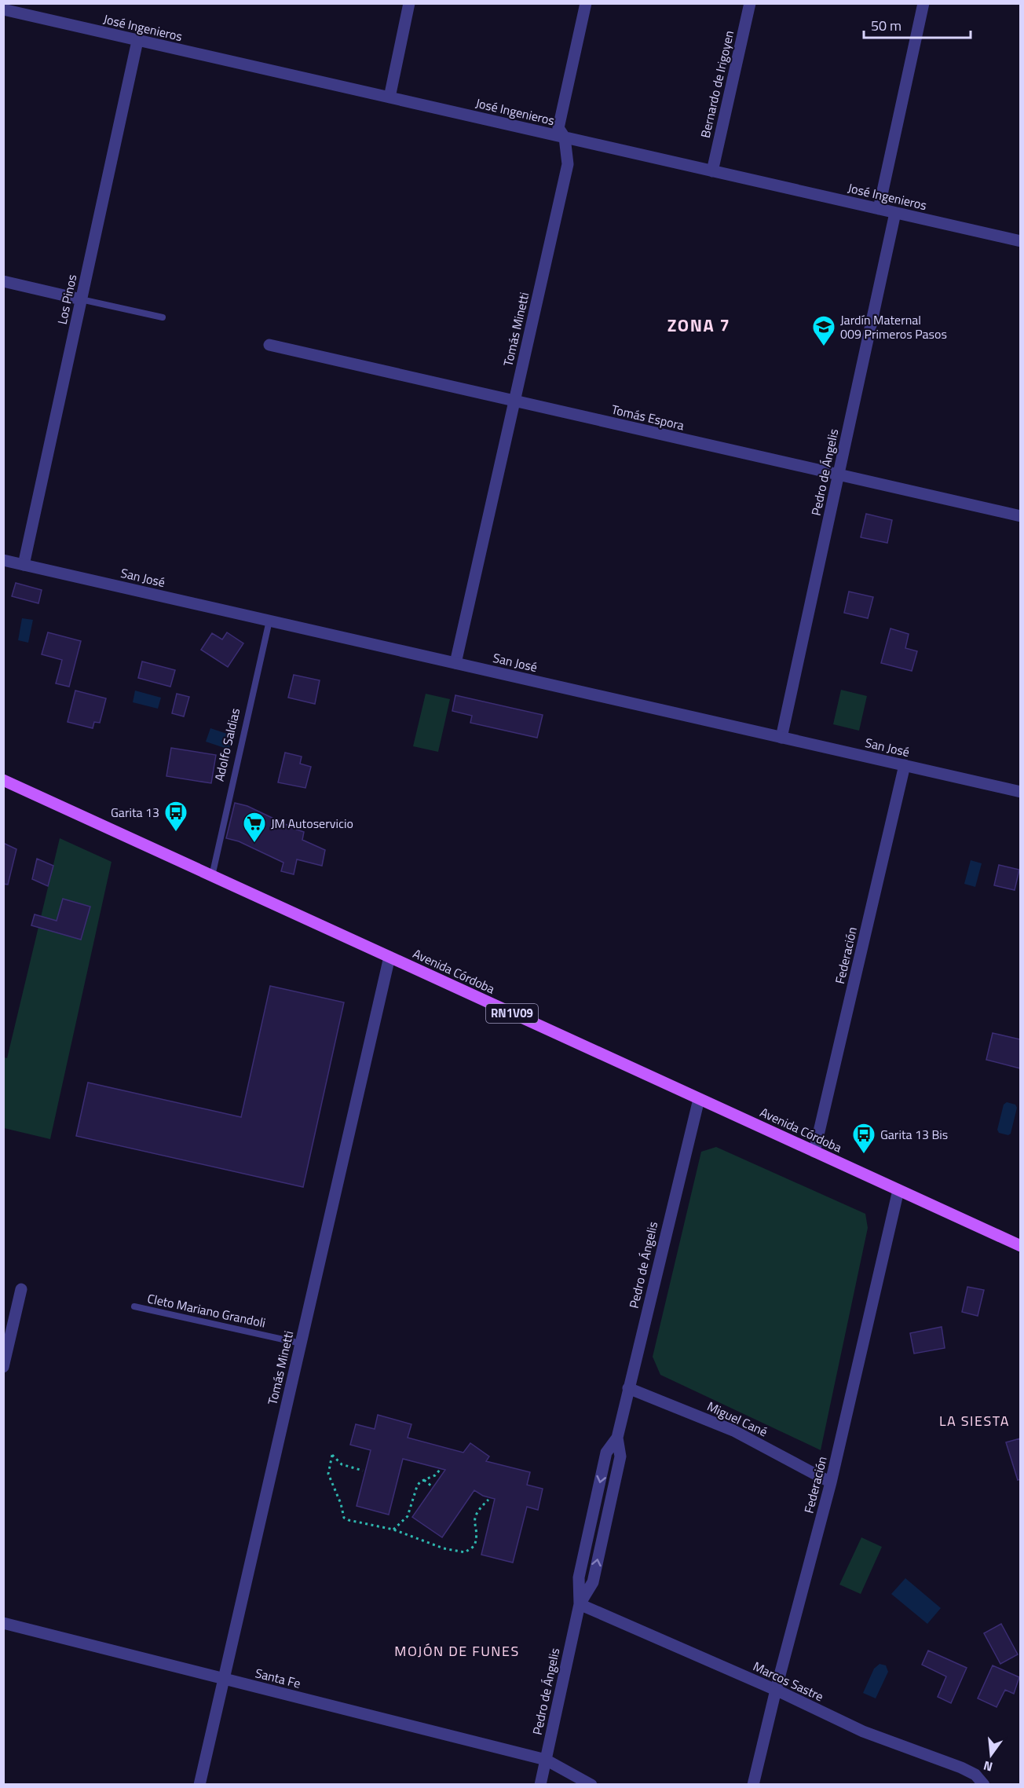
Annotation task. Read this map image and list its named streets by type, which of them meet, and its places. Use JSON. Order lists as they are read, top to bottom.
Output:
{
  "streets": {
    "main road": ["Avenida Córdoba", "RN1V09"],
    "street": [
      "José Ingenieros",
      "Bernardo de Irigoyen",
      "Los Pinos",
      "Tomás Minetti",
      "Tomás Espora",
      "Pedro de Ángelis",
      "San José",
      "Federación",
      "Miguel Cané",
      "Santa Fe",
      "Marcos Sastre"
    ],
    "lane": ["Adolfo Saldias", "Cleto Mariano Grandoli"]
  },
  "crossings": [
    ["José Ingenieros", "Bernardo de Irigoyen"],
    ["José Ingenieros", "Los Pinos"],
    ["José Ingenieros", "Tomás Minetti"],
    ["José Ingenieros", "Pedro de Ángelis"],
    ["Los Pinos", "San José"],
    ["Tomás Minetti", "Tomás Espora"],
    ["Tomás Minetti", "San José"],
    ["Tomás Minetti", "Avenida Córdoba"],
    ["Tomás Minetti", "Cleto Mariano Grandoli"],
    ["Tomás Minetti", "Santa Fe"],
    ["Tomás Espora", "Pedro de Ángelis"],
    ["Pedro de Ángelis", "San José"],
    ["Pedro de Ángelis", "Avenida Córdoba"],
    ["Pedro de Ángelis", "Miguel Cané"],
    ["Pedro de Ángelis", "Santa Fe"],
    ["Pedro de Ángelis", "Marcos Sastre"],
    ["San José", "Adolfo Saldias"],
    ["San José", "Federación"],
    ["Adolfo Saldias", "Avenida Córdoba"],
    ["Federación", "Avenida Córdoba"],
    ["Federación", "Miguel Cané"],
    ["Federación", "Marcos Sastre"]
  ],
  "districts": ["ZONA 7", "LA SIESTA", "MOJÓN DE FUNES"],
  "places": {
    "school or university": ["Jardín Maternal 009 Primeros Pasos"],
    "bus stop": ["Garita 13", "Garita 13 Bis"],
    "supermarket": ["JM Autoservicio"]
  },
  "scale_bar": "50 m",
  "north": "bottom"
}
